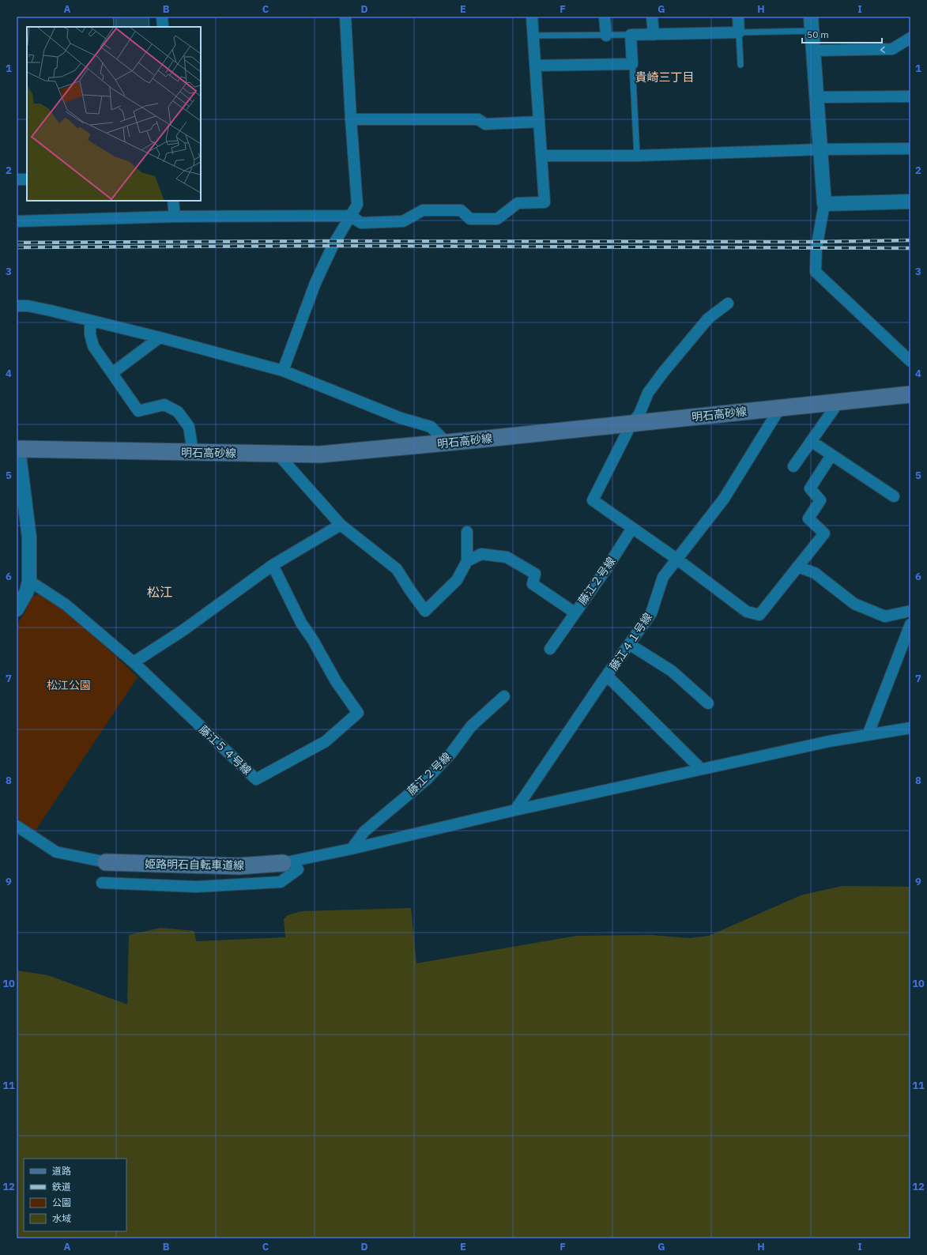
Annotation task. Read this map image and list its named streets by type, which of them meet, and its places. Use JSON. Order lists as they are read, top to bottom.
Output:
{
  "streets": {
    "main road": ["明石高砂線", "姫路明石自転車道線"],
    "street": ["藤江２号線", "藤江４１号線", "藤江５４号線"]
  },
  "crossings": [
    ["明石高砂線", "藤江４１号線"]
  ],
  "districts": ["貴崎三丁目", "松江"],
  "parks": ["松江公園"],
  "legend": [
    "道路",
    "鉄道",
    "公園",
    "水域"
  ],
  "scale_bar": "50 m",
  "grid": {
    "columns": [
      "A",
      "B",
      "C",
      "D",
      "E",
      "F",
      "G",
      "H",
      "I"
    ],
    "rows": [
      "1",
      "2",
      "3",
      "4",
      "5",
      "6",
      "7",
      "8",
      "9",
      "10",
      "11",
      "12"
    ]
  }
}
